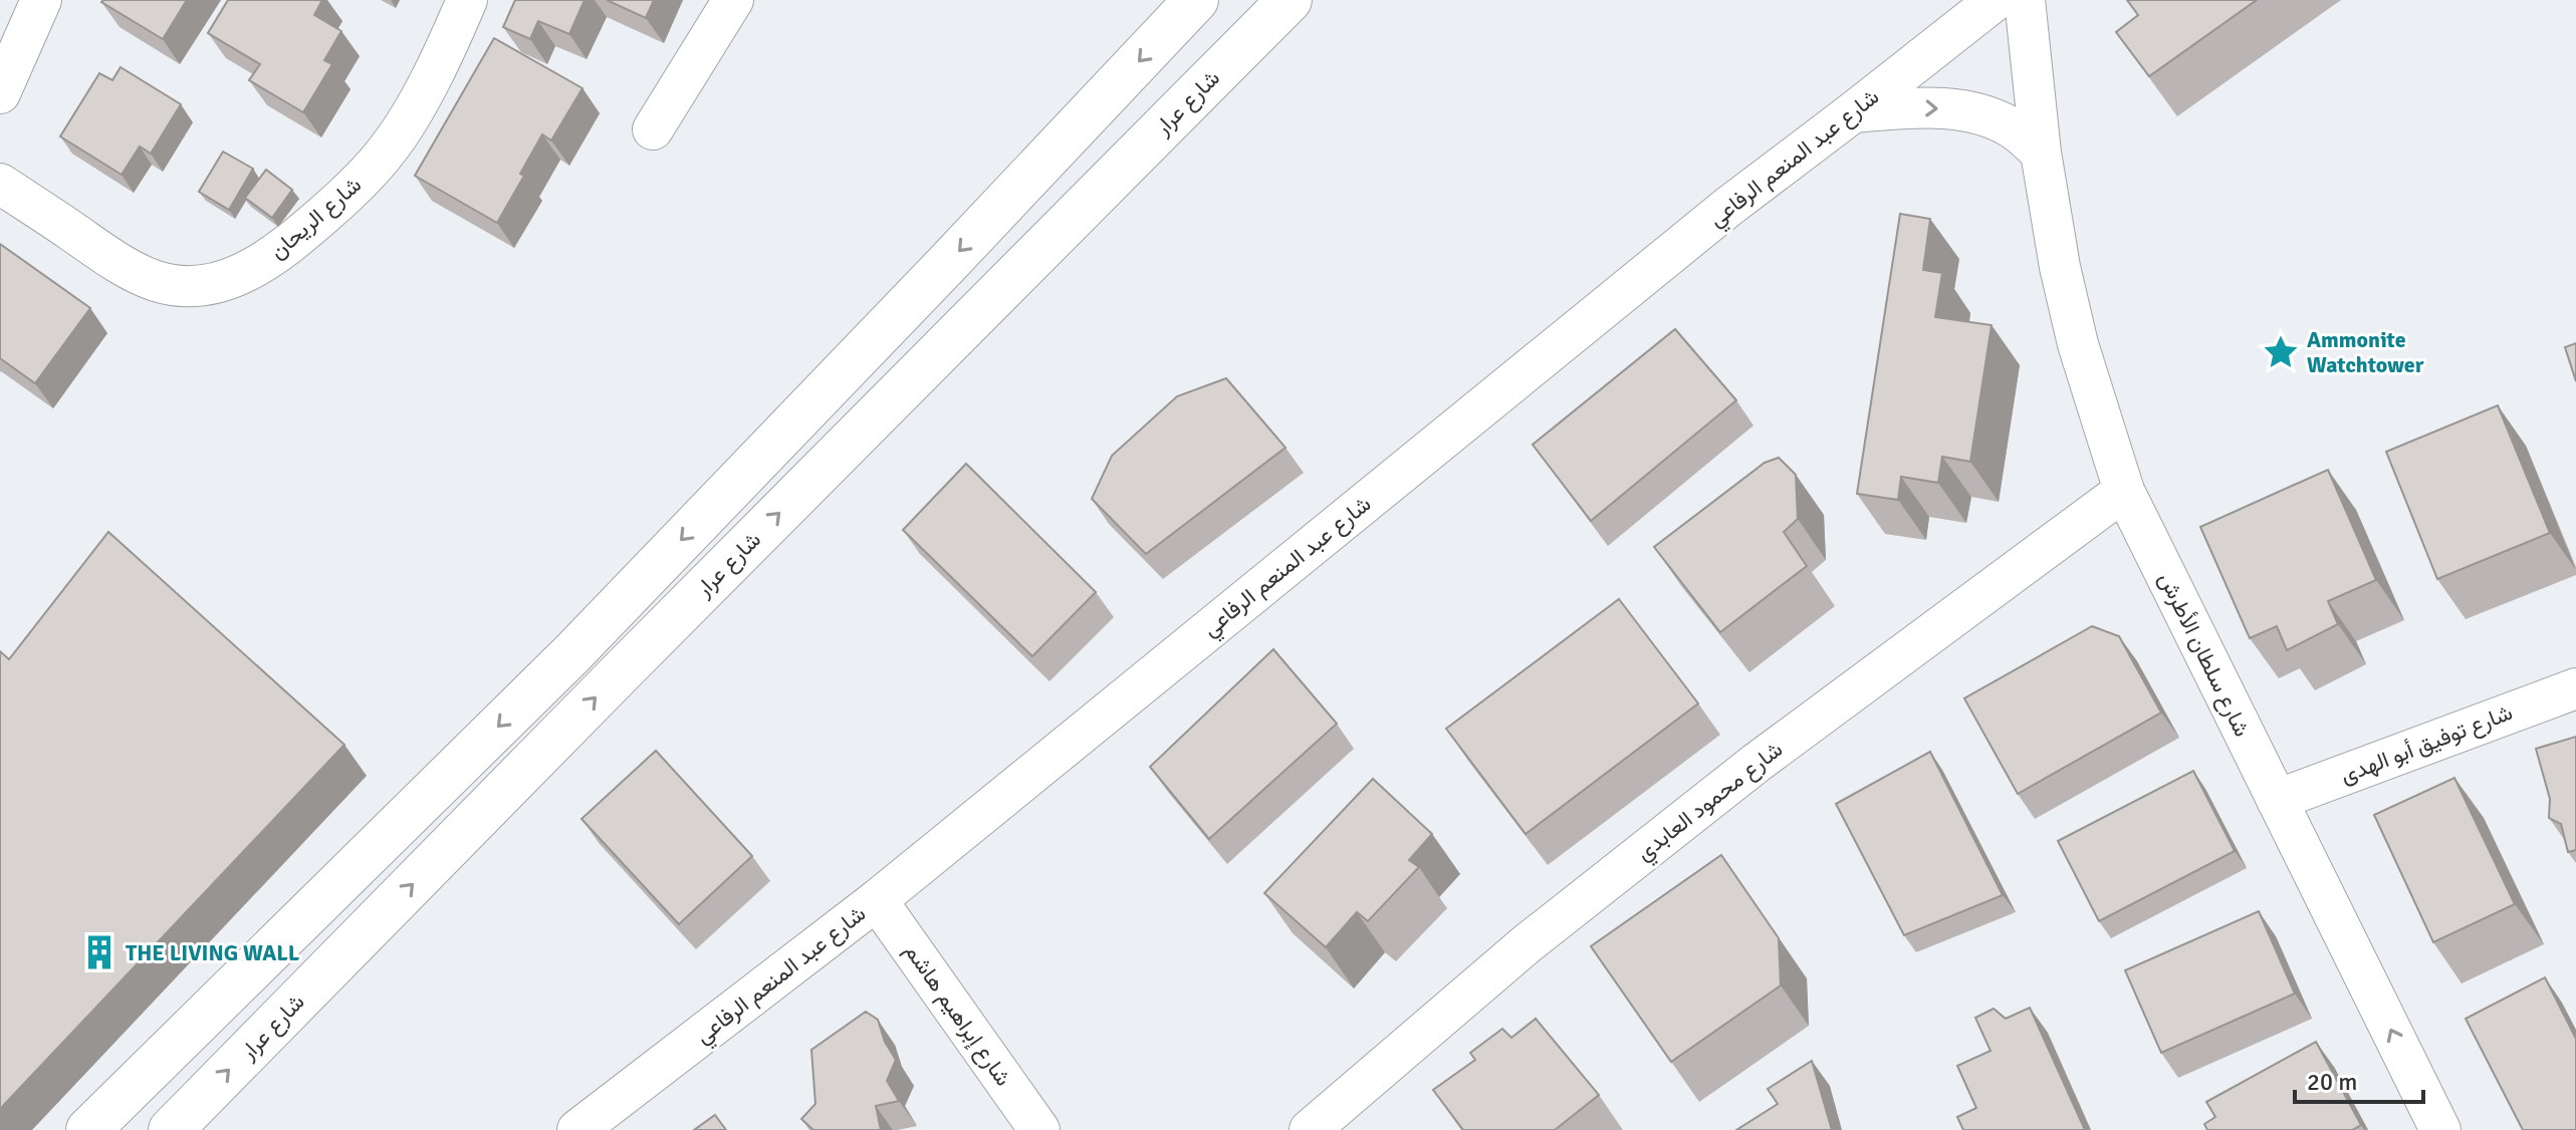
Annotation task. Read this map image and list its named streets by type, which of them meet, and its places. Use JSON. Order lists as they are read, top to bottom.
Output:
{
  "streets": {
    "main road": ["شارع عرار"],
    "street": [
      "شارع عبد المنعم الرفاعي",
      "شارع الريحان",
      "شارع سلطان الأطرش",
      "شارع توفيق أبو الهدى",
      "شارع محمود العابدي",
      "شارع إبراهيم هاشم"
    ]
  },
  "crossings": [
    ["شارع عبد المنعم الرفاعي", "شارع إبراهيم هاشم"],
    ["شارع سلطان الأطرش", "شارع توفيق أبو الهدى"],
    ["شارع سلطان الأطرش", "شارع محمود العابدي"]
  ],
  "places": {
    "place": ["Ammonite Watchtower"],
    "building": ["THE LIVING WALL"]
  },
  "scale_bar": "20 m"
}
